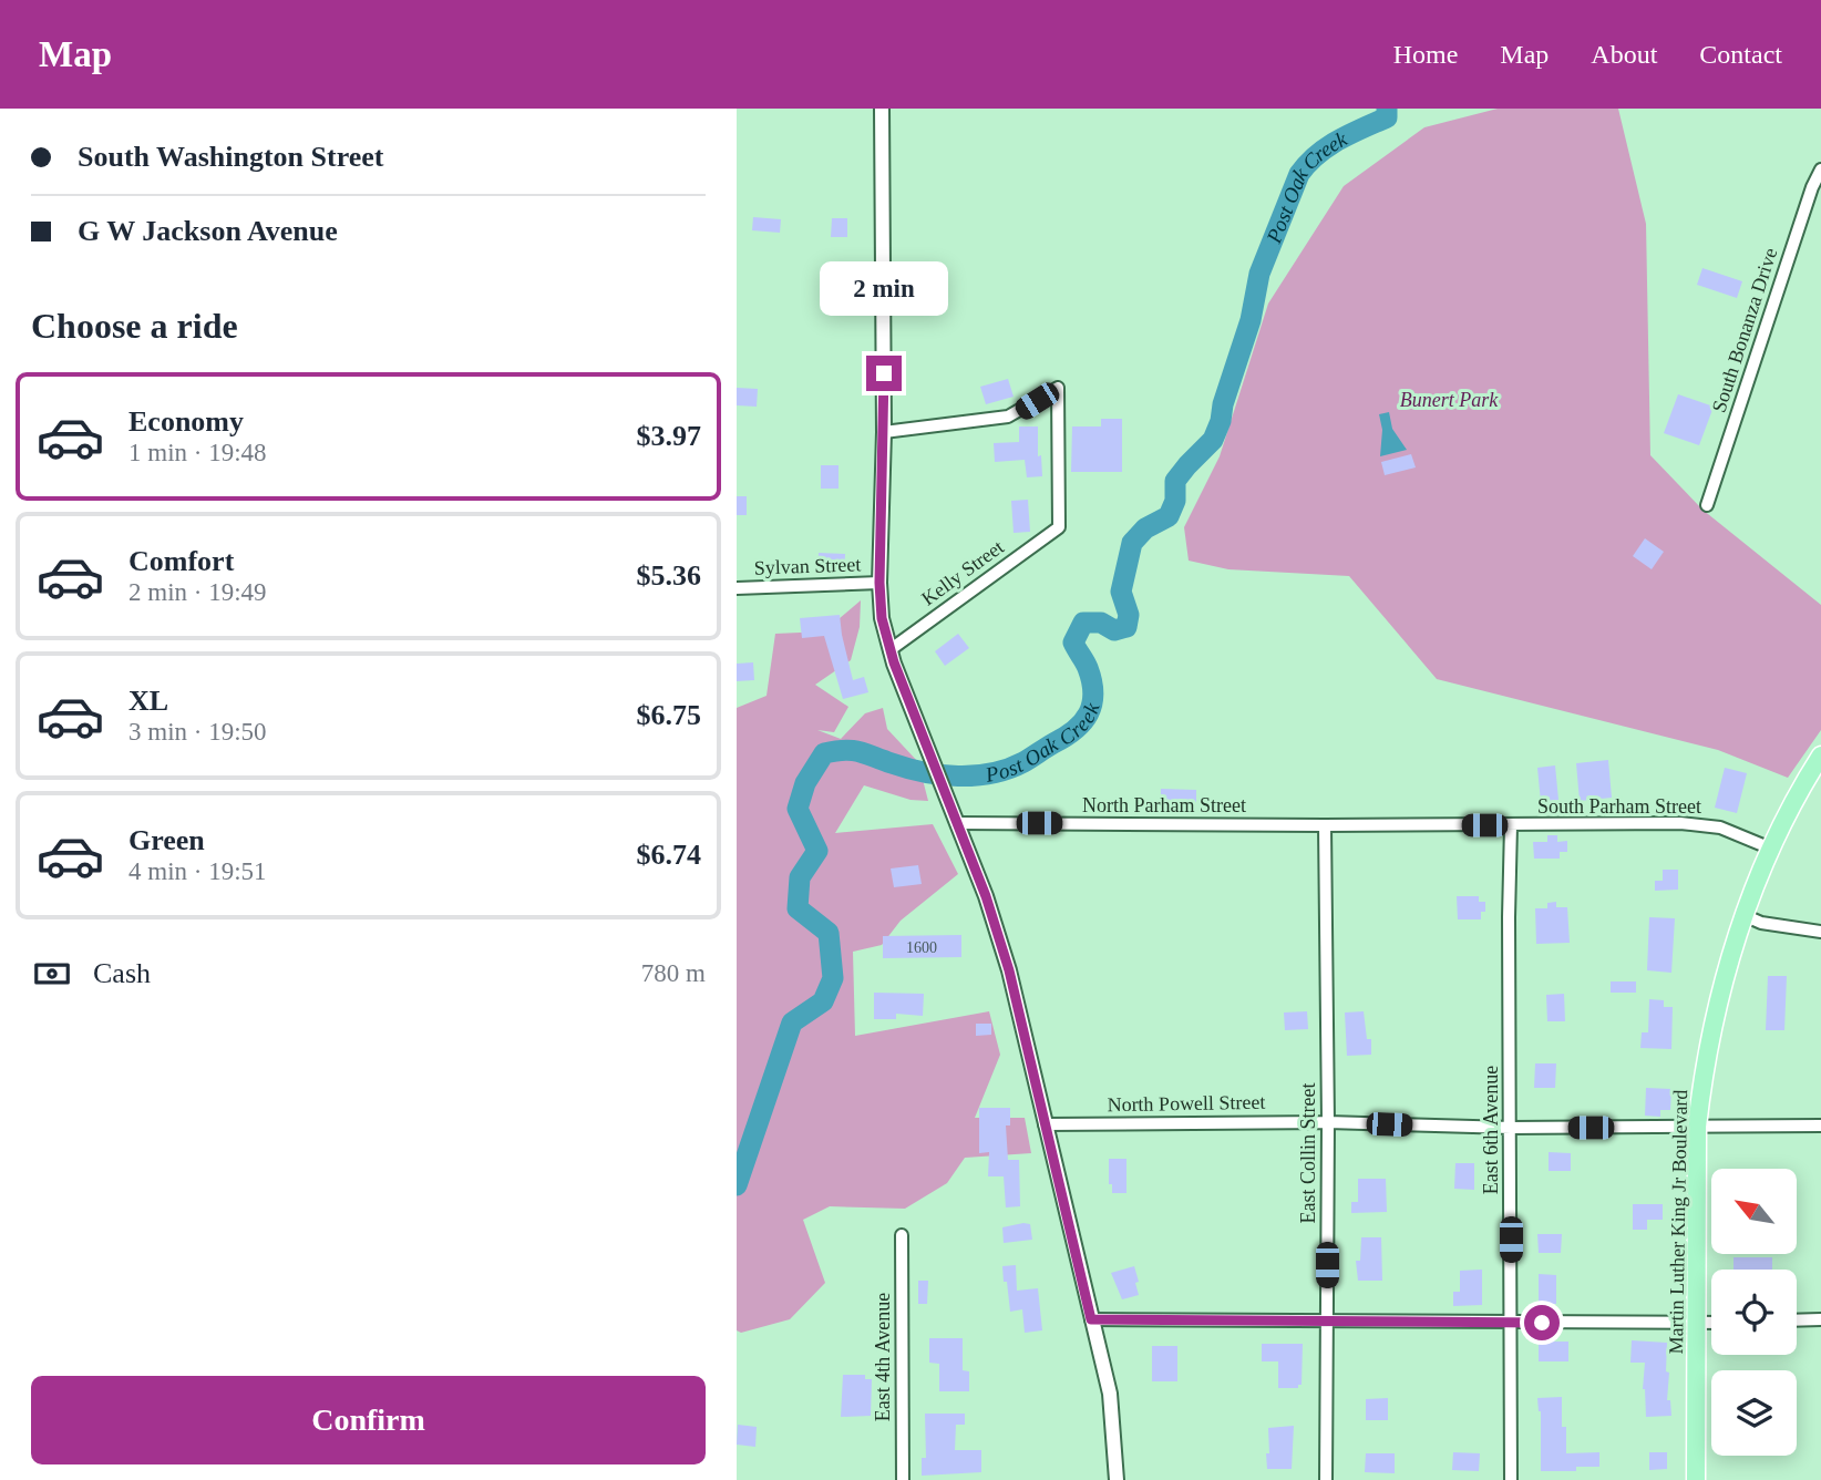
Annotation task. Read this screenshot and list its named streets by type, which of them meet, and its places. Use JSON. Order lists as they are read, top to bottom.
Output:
{
  "streets": {
    "main road": ["Martin Luther King Jr Boulevard"],
    "street": [
      "South Bonanza Drive",
      "Sylvan Street",
      "Kelly Street",
      "North Parham Street",
      "South Parham Street",
      "North Powell Street",
      "East 6th Avenue",
      "East Collin Street",
      "East 4th Avenue"
    ]
  },
  "crossings": [
    ["North Parham Street", "South Parham Street"],
    ["North Parham Street", "East Collin Street"],
    ["South Parham Street", "East 6th Avenue"],
    ["South Parham Street", "East Collin Street"],
    ["South Parham Street", "Martin Luther King Jr Boulevard"],
    ["North Powell Street", "East 6th Avenue"],
    ["North Powell Street", "East Collin Street"],
    ["North Powell Street", "Martin Luther King Jr Boulevard"]
  ],
  "water": ["Post Oak Creek"],
  "parks": ["Bunert Park"],
  "house_numbers": ["1600"],
  "north": "top left",
  "page": {
    "header": "Map",
    "nav": [
      "Home",
      "Map",
      "About",
      "Contact"
    ],
    "banner": ["South Washington Street", "G W Jackson Avenue"],
    "bubble": "2 min",
    "heading": "Choose a ride",
    "list": [
      {
        "name": "Economy",
        "note": "1 min · 19:48",
        "value": "$3.97"
      },
      {
        "name": "Comfort",
        "note": "2 min · 19:49",
        "value": "$5.36"
      },
      {
        "name": "XL",
        "note": "3 min · 19:50",
        "value": "$6.75"
      },
      {
        "name": "Green",
        "note": "4 min · 19:51",
        "value": "$6.74"
      }
    ],
    "pay": ["Cash", "780 m"],
    "buttons": "Confirm"
  }
}
